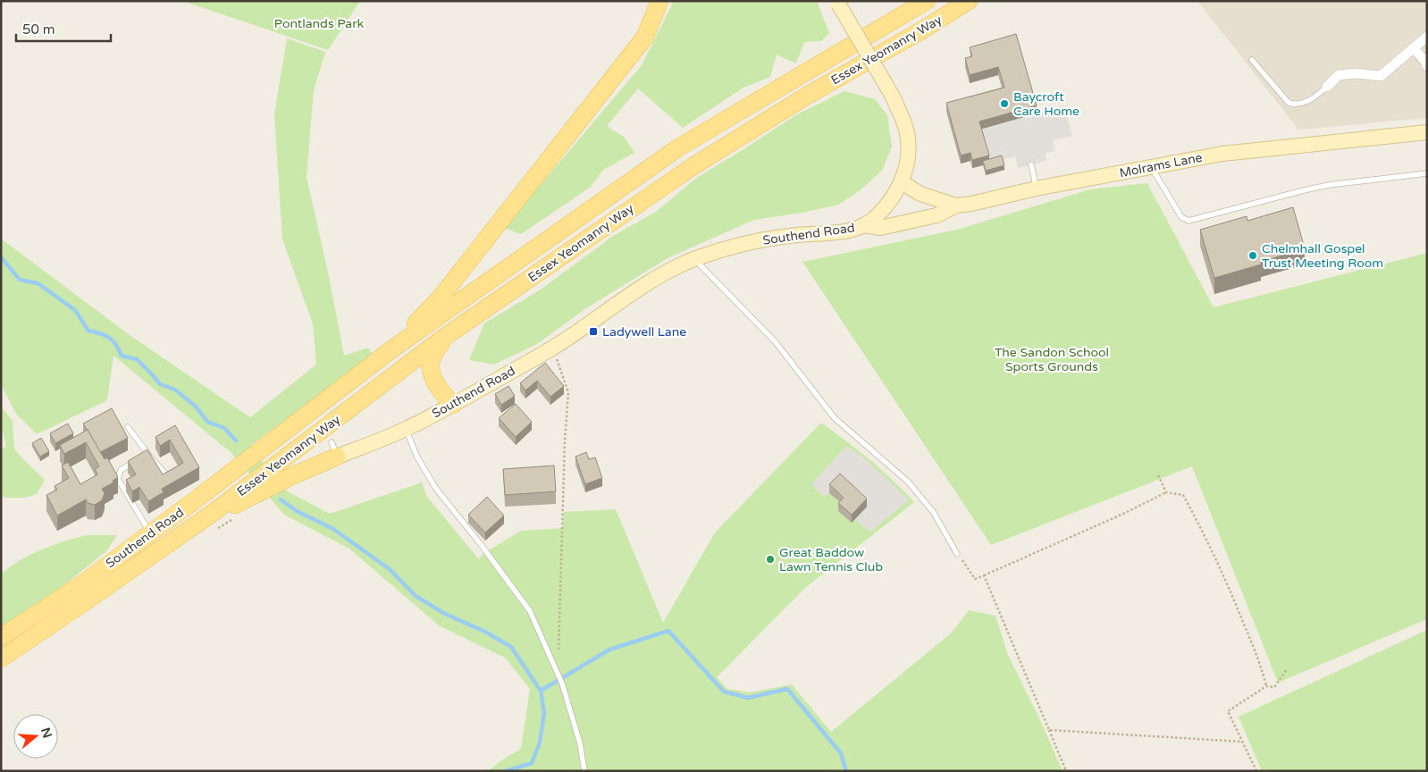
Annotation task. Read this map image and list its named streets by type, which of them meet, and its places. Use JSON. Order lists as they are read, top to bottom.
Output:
{
  "streets": {
    "main road": ["Essex Yeomanry Way", "Southend Road"],
    "street": ["Molrams Lane"]
  },
  "crossings": [
    ["Essex Yeomanry Way", "Southend Road"],
    ["Molrams Lane", "Southend Road"]
  ],
  "parks": ["Pontlands Park", "The Sandon School Sports Grounds"],
  "places": {
    "other": ["Baycroft Care Home", "Chelmhall Gospel Trust Meeting Room", "Great Baddow Lawn Tennis Club"],
    "transit": ["Ladywell Lane"]
  },
  "scale_bar": "50 m",
  "north": "right"
}
